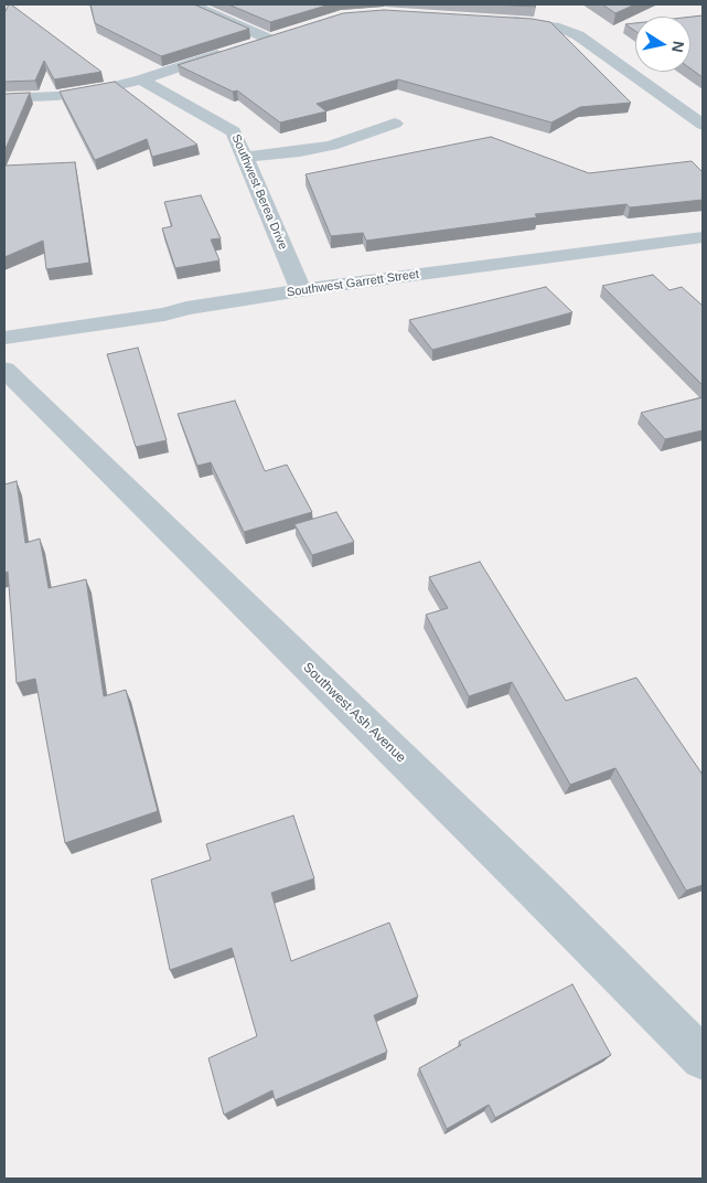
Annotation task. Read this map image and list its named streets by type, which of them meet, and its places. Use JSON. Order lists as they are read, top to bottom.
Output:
{
  "streets": {
    "street": ["Southwest Berea Drive", "Southwest Garrett Street", "Southwest Ash Avenue"]
  },
  "crossings": [
    ["Southwest Berea Drive", "Southwest Garrett Street"]
  ],
  "north": "right"
}
